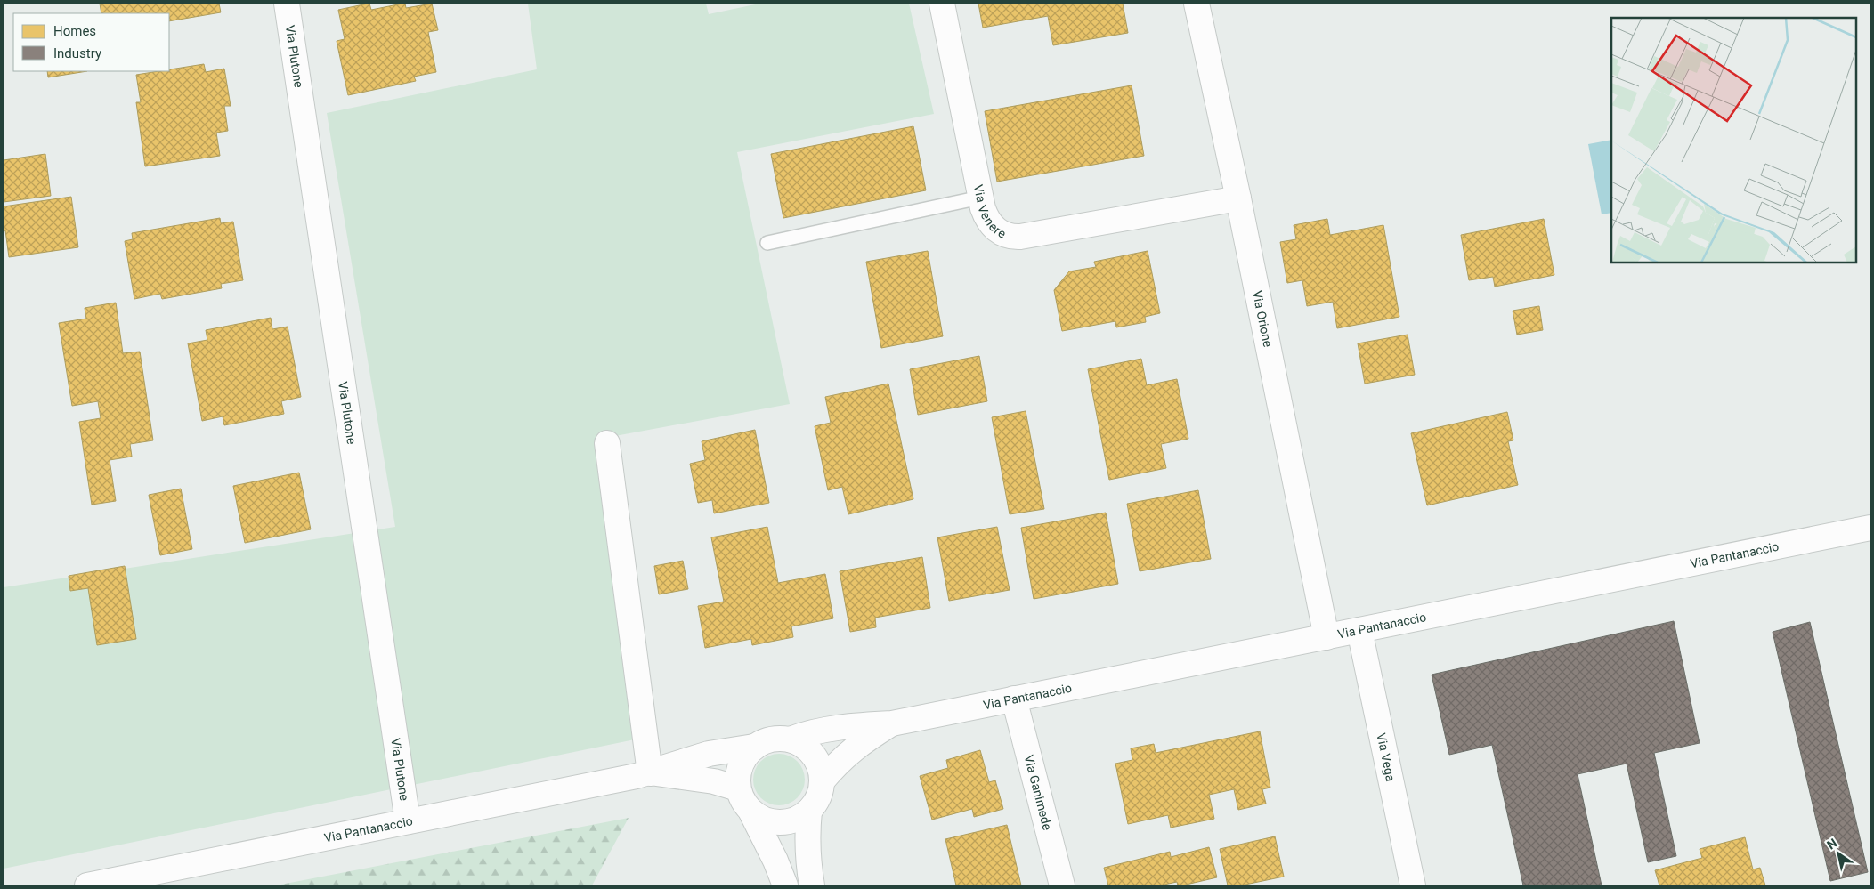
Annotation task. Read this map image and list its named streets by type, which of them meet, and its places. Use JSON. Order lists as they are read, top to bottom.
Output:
{
  "streets": {
    "street": [
      "Via Plutone",
      "Via Venere",
      "Via Orione",
      "Via Pantanaccio",
      "Via Vega",
      "Via Ganimede"
    ]
  },
  "crossings": [
    ["Via Plutone", "Via Pantanaccio"],
    ["Via Venere", "Via Orione"],
    ["Via Orione", "Via Pantanaccio"],
    ["Via Pantanaccio", "Via Vega"],
    ["Via Pantanaccio", "Via Ganimede"]
  ],
  "legend": ["Homes", "Industry"],
  "north": "top left"
}
